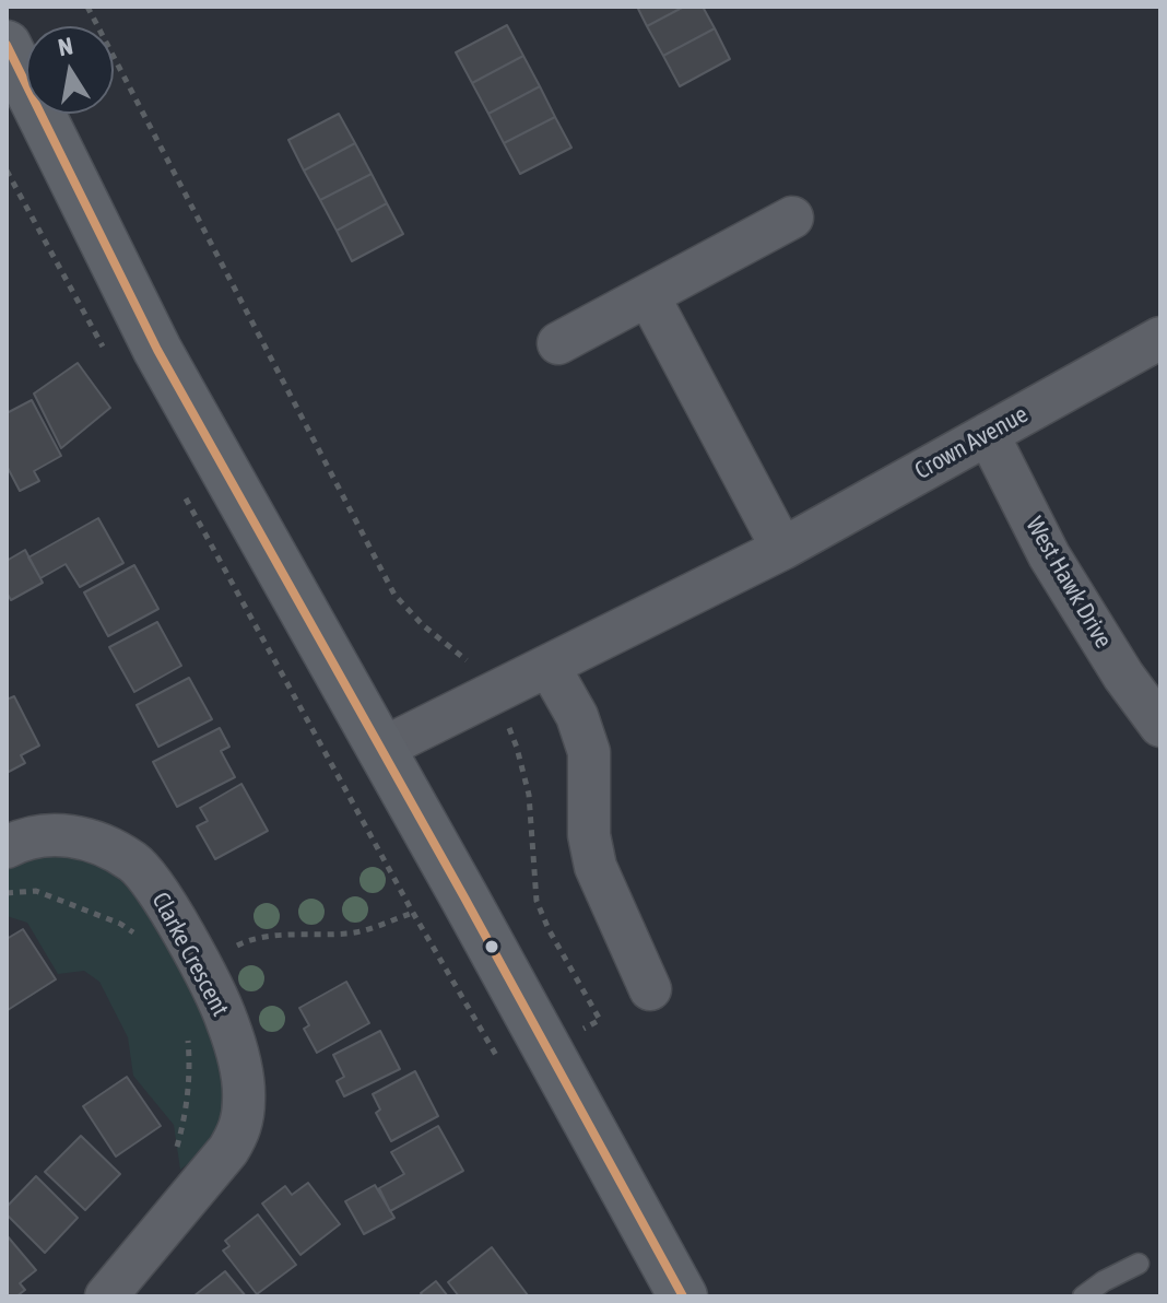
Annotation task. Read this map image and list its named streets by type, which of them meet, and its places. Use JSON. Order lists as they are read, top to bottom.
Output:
{
  "streets": {
    "street": ["Crown Avenue", "West Hawk Drive", "Clarke Crescent"]
  },
  "crossings": [
    ["Crown Avenue", "West Hawk Drive"]
  ],
  "north": "top"
}
